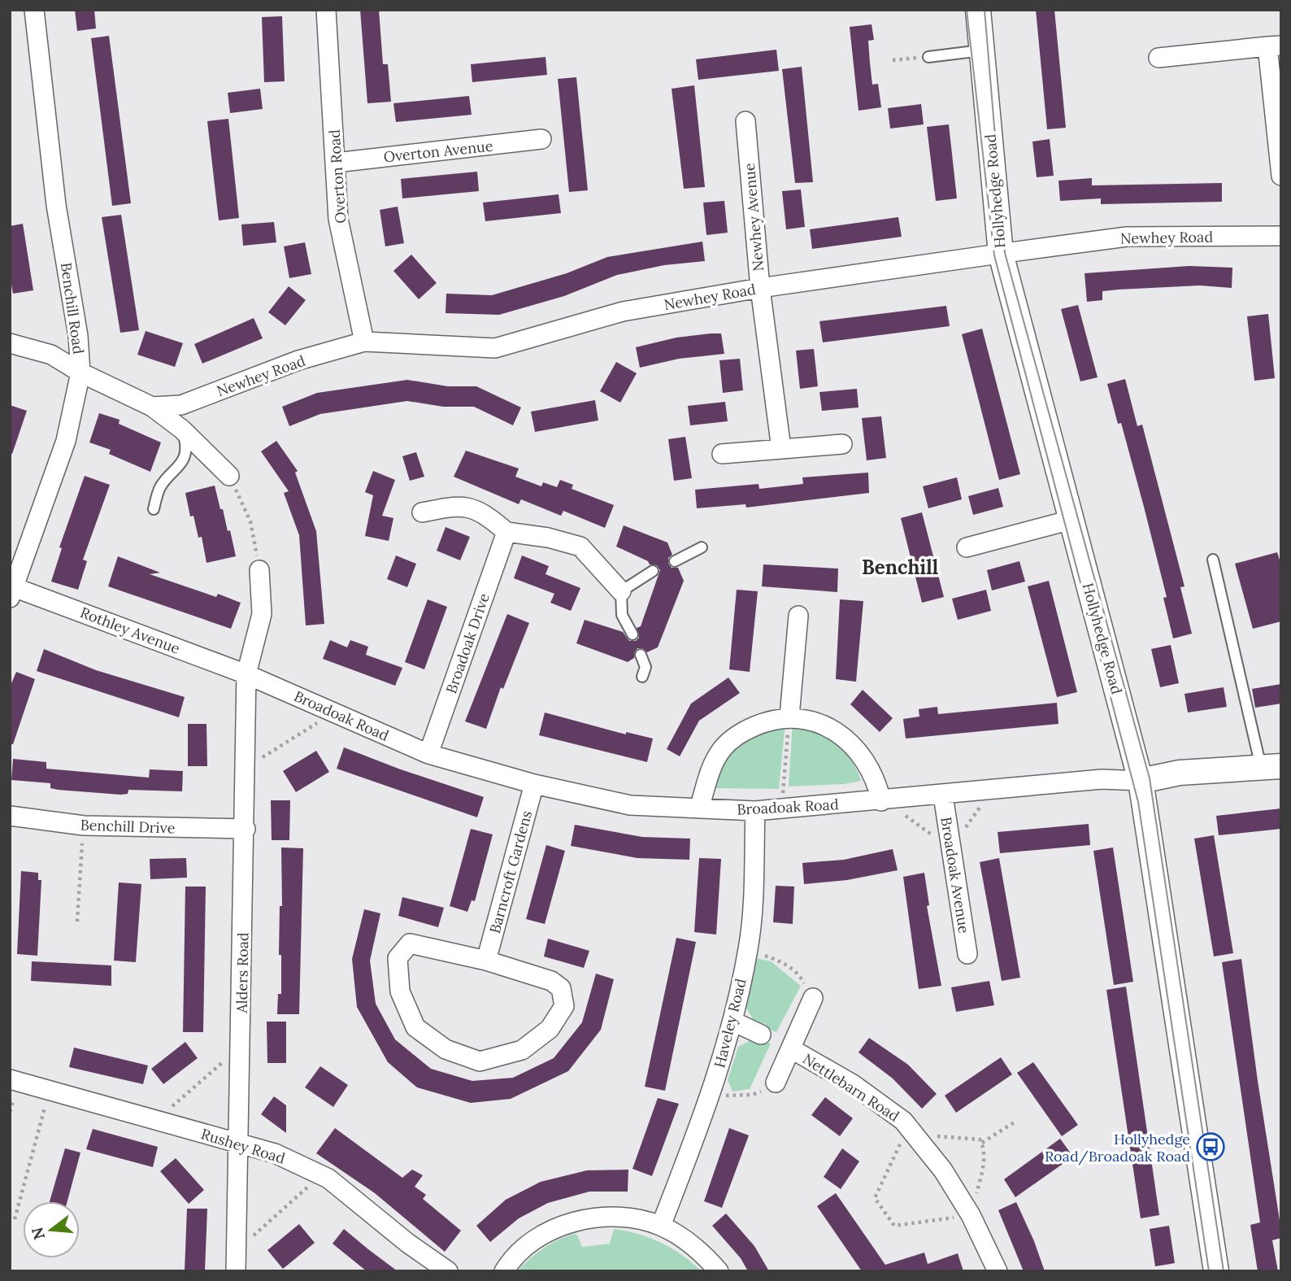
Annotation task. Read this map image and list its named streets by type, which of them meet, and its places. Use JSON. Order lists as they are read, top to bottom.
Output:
{
  "streets": {
    "street": [
      "Overton Avenue",
      "Overton Road",
      "Hollyhedge Road",
      "Newhey Avenue",
      "Newhey Road",
      "Benchill Road",
      "Rothley Avenue",
      "Broadoak Drive",
      "Broadoak Road",
      "Benchill Drive",
      "Barncroft Gardens",
      "Broadoak Avenue",
      "Alders Road",
      "Haveley Road",
      "Nettlebarn Road",
      "Rushey Road"
    ]
  },
  "crossings": [
    ["Overton Avenue", "Overton Road"],
    ["Overton Road", "Newhey Road"],
    ["Hollyhedge Road", "Newhey Road"],
    ["Hollyhedge Road", "Broadoak Road"],
    ["Newhey Avenue", "Newhey Road"],
    ["Benchill Road", "Rothley Avenue"],
    ["Rothley Avenue", "Broadoak Road"],
    ["Rothley Avenue", "Alders Road"],
    ["Broadoak Drive", "Broadoak Road"],
    ["Broadoak Road", "Barncroft Gardens"],
    ["Broadoak Road", "Broadoak Avenue"],
    ["Broadoak Road", "Alders Road"],
    ["Broadoak Road", "Haveley Road"],
    ["Benchill Drive", "Alders Road"],
    ["Alders Road", "Rushey Road"]
  ],
  "districts": ["Benchill"],
  "places": {
    "bus stop": ["Hollyhedge Road/Broadoak Road"]
  },
  "north": "left"
}
